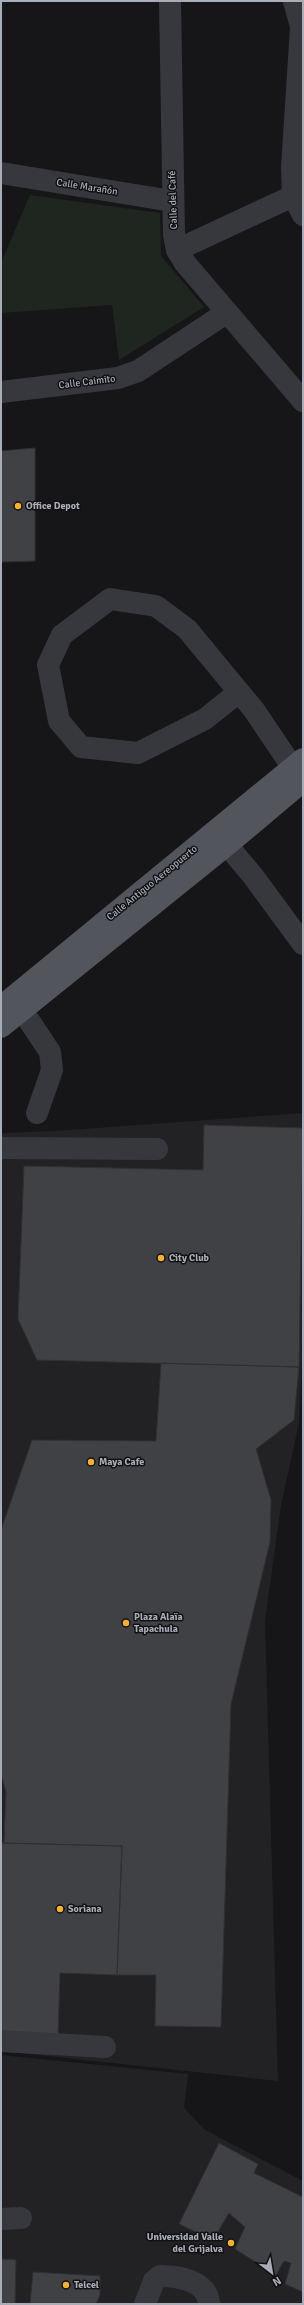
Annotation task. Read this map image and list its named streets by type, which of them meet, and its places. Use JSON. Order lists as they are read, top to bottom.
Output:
{
  "streets": {
    "main road": ["Calle Antiguo Aereopuerto"],
    "street": ["Calle Marañón", "Calle del Café", "Calle Caimito"]
  },
  "crossings": [
    ["Calle Marañón", "Calle del Café"],
    ["Calle del Café", "Calle Caimito"]
  ],
  "places": [
    "Office Depot",
    "City Club",
    "Maya Cafe",
    "Plaza Alaïa Tapachula",
    "Soriana",
    "Universidad Valle del Grijalva",
    "Telcel"
  ],
  "north": "bottom right"
}
